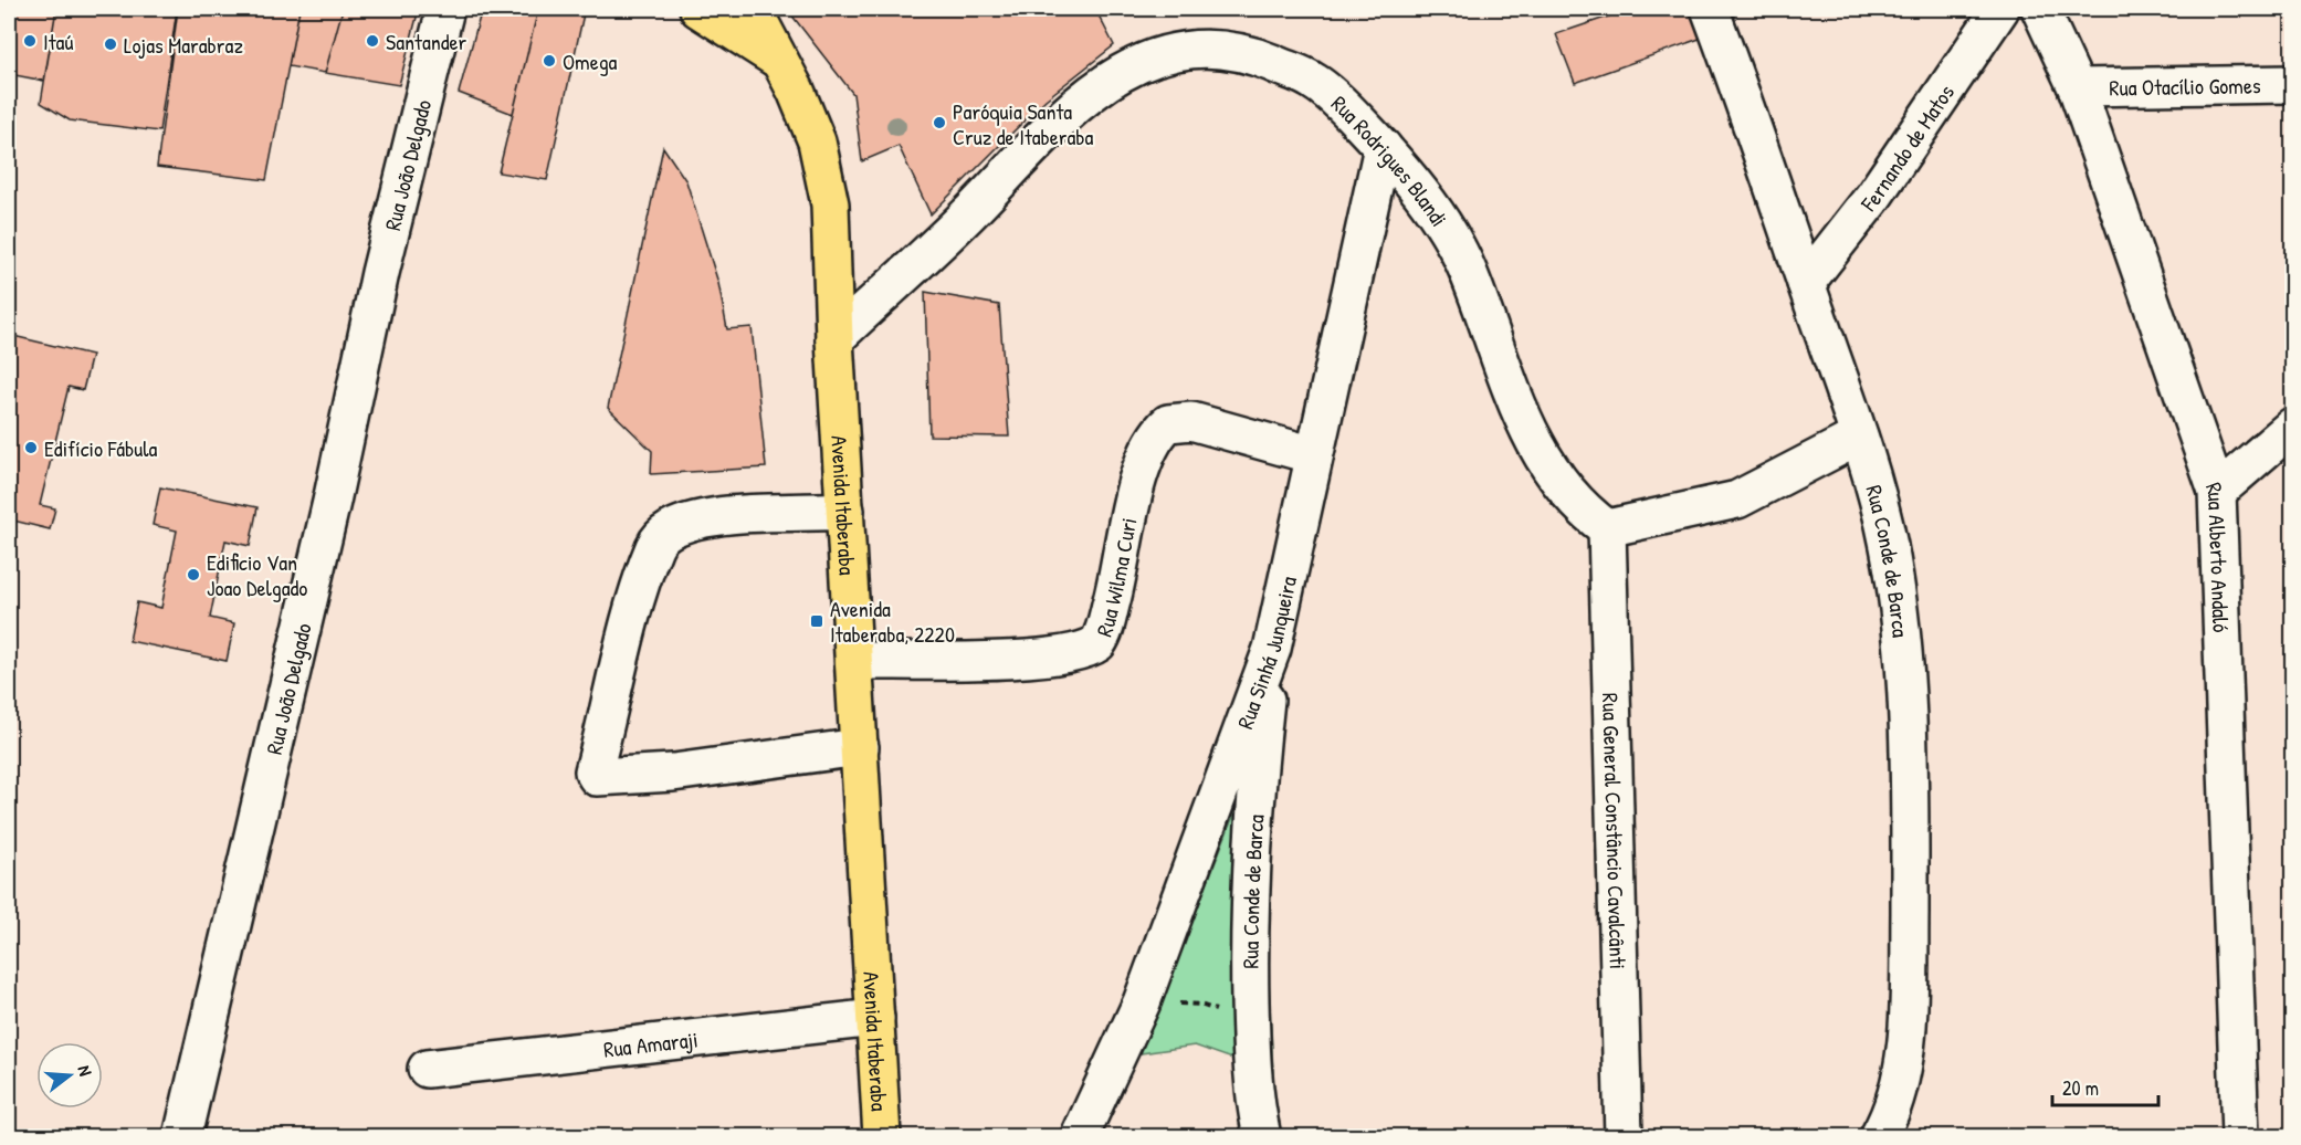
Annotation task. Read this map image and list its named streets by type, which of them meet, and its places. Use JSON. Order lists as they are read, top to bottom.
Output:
{
  "streets": {
    "main road": ["Avenida Itaberaba"],
    "street": [
      "Rua Otacílio Gomes",
      "Fernando de Matos",
      "Rua Rodrigues Blandi",
      "Rua João Delgado",
      "Rua Alberto Andaló",
      "Rua Conde de Barca",
      "Rua Wilma Curi",
      "Rua Sinhá Junqueira",
      "Rua General Constâncio Cavalcânti",
      "Rua Amaraji"
    ]
  },
  "crossings": [
    ["Rua Otacílio Gomes", "Rua Alberto Andaló"],
    ["Fernando de Matos", "Rua Conde de Barca"],
    ["Rua Rodrigues Blandi", "Avenida Itaberaba"],
    ["Rua Rodrigues Blandi", "Rua Sinhá Junqueira"],
    ["Rua Rodrigues Blandi", "Rua General Constâncio Cavalcânti"],
    ["Avenida Itaberaba", "Rua Wilma Curi"],
    ["Avenida Itaberaba", "Rua Amaraji"],
    ["Rua Conde de Barca", "Rua Sinhá Junqueira"],
    ["Rua Wilma Curi", "Rua Sinhá Junqueira"]
  ],
  "places": {
    "other": [
      "Itaú",
      "Santander",
      "Lojas Marabraz",
      "Omega",
      "Paróquia Santa Cruz de Itaberaba",
      "Edifício Fábula",
      "Edificio Van Joao Delgado"
    ],
    "transit": ["Avenida Itaberaba, 2220"]
  },
  "scale_bar": "20 m",
  "north": "right"
}
